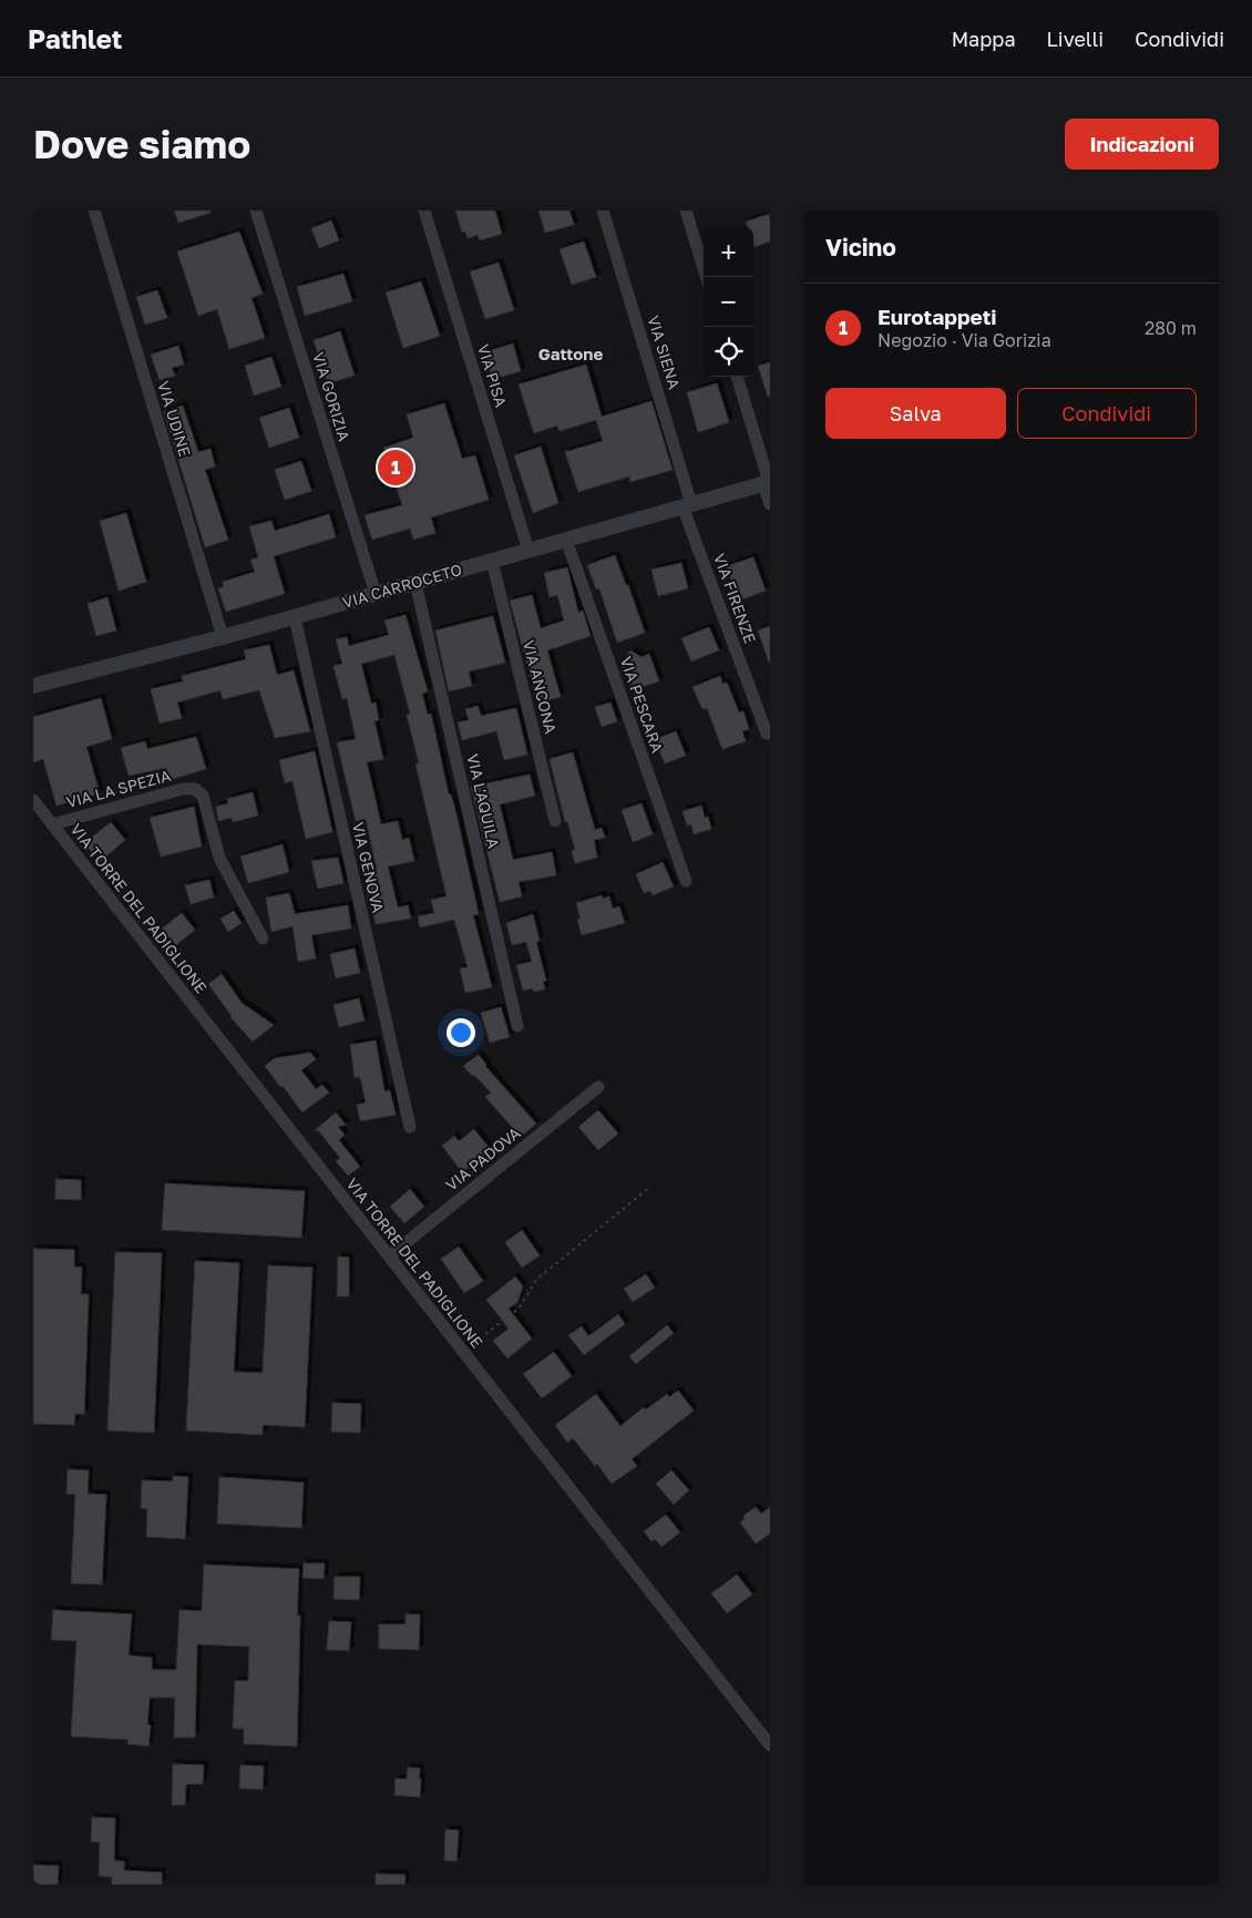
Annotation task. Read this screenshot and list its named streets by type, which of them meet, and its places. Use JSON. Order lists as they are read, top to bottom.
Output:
{
  "streets": {
    "street": [
      "VIA SIENA",
      "VIA PISA",
      "VIA GORIZIA",
      "VIA UDINE",
      "VIA CARROCETO",
      "VIA FIRENZE",
      "VIA ANCONA",
      "VIA PESCARA",
      "VIA LA SPEZIA",
      "VIA L'AQUILA",
      "VIA GENOVA",
      "VIA TORRE DEL PADIGLIONE",
      "VIA PADOVA"
    ]
  },
  "crossings": [
    ["VIA SIENA", "VIA CARROCETO"],
    ["VIA SIENA", "VIA FIRENZE"],
    ["VIA PISA", "VIA CARROCETO"],
    ["VIA GORIZIA", "VIA CARROCETO"],
    ["VIA UDINE", "VIA CARROCETO"],
    ["VIA CARROCETO", "VIA FIRENZE"],
    ["VIA CARROCETO", "VIA ANCONA"],
    ["VIA CARROCETO", "VIA PESCARA"],
    ["VIA CARROCETO", "VIA L'AQUILA"],
    ["VIA CARROCETO", "VIA GENOVA"],
    ["VIA LA SPEZIA", "VIA TORRE DEL PADIGLIONE"],
    ["VIA TORRE DEL PADIGLIONE", "VIA PADOVA"]
  ],
  "districts": ["Gattone"],
  "page": {
    "header": "Pathlet",
    "nav": ["Mappa", "Livelli", "Condividi"],
    "buttons": [
      "Indicazioni",
      ["Salva", "Condividi"]
    ],
    "title": "Dove siamo",
    "heading": "Vicino",
    "map_buttons": ["+", "−"],
    "list": [
      {
        "mark": "1",
        "name": "Eurotappeti",
        "note": "Negozio · Via Gorizia",
        "value": "280 m"
      }
    ],
    "pins": "1"
  }
}
